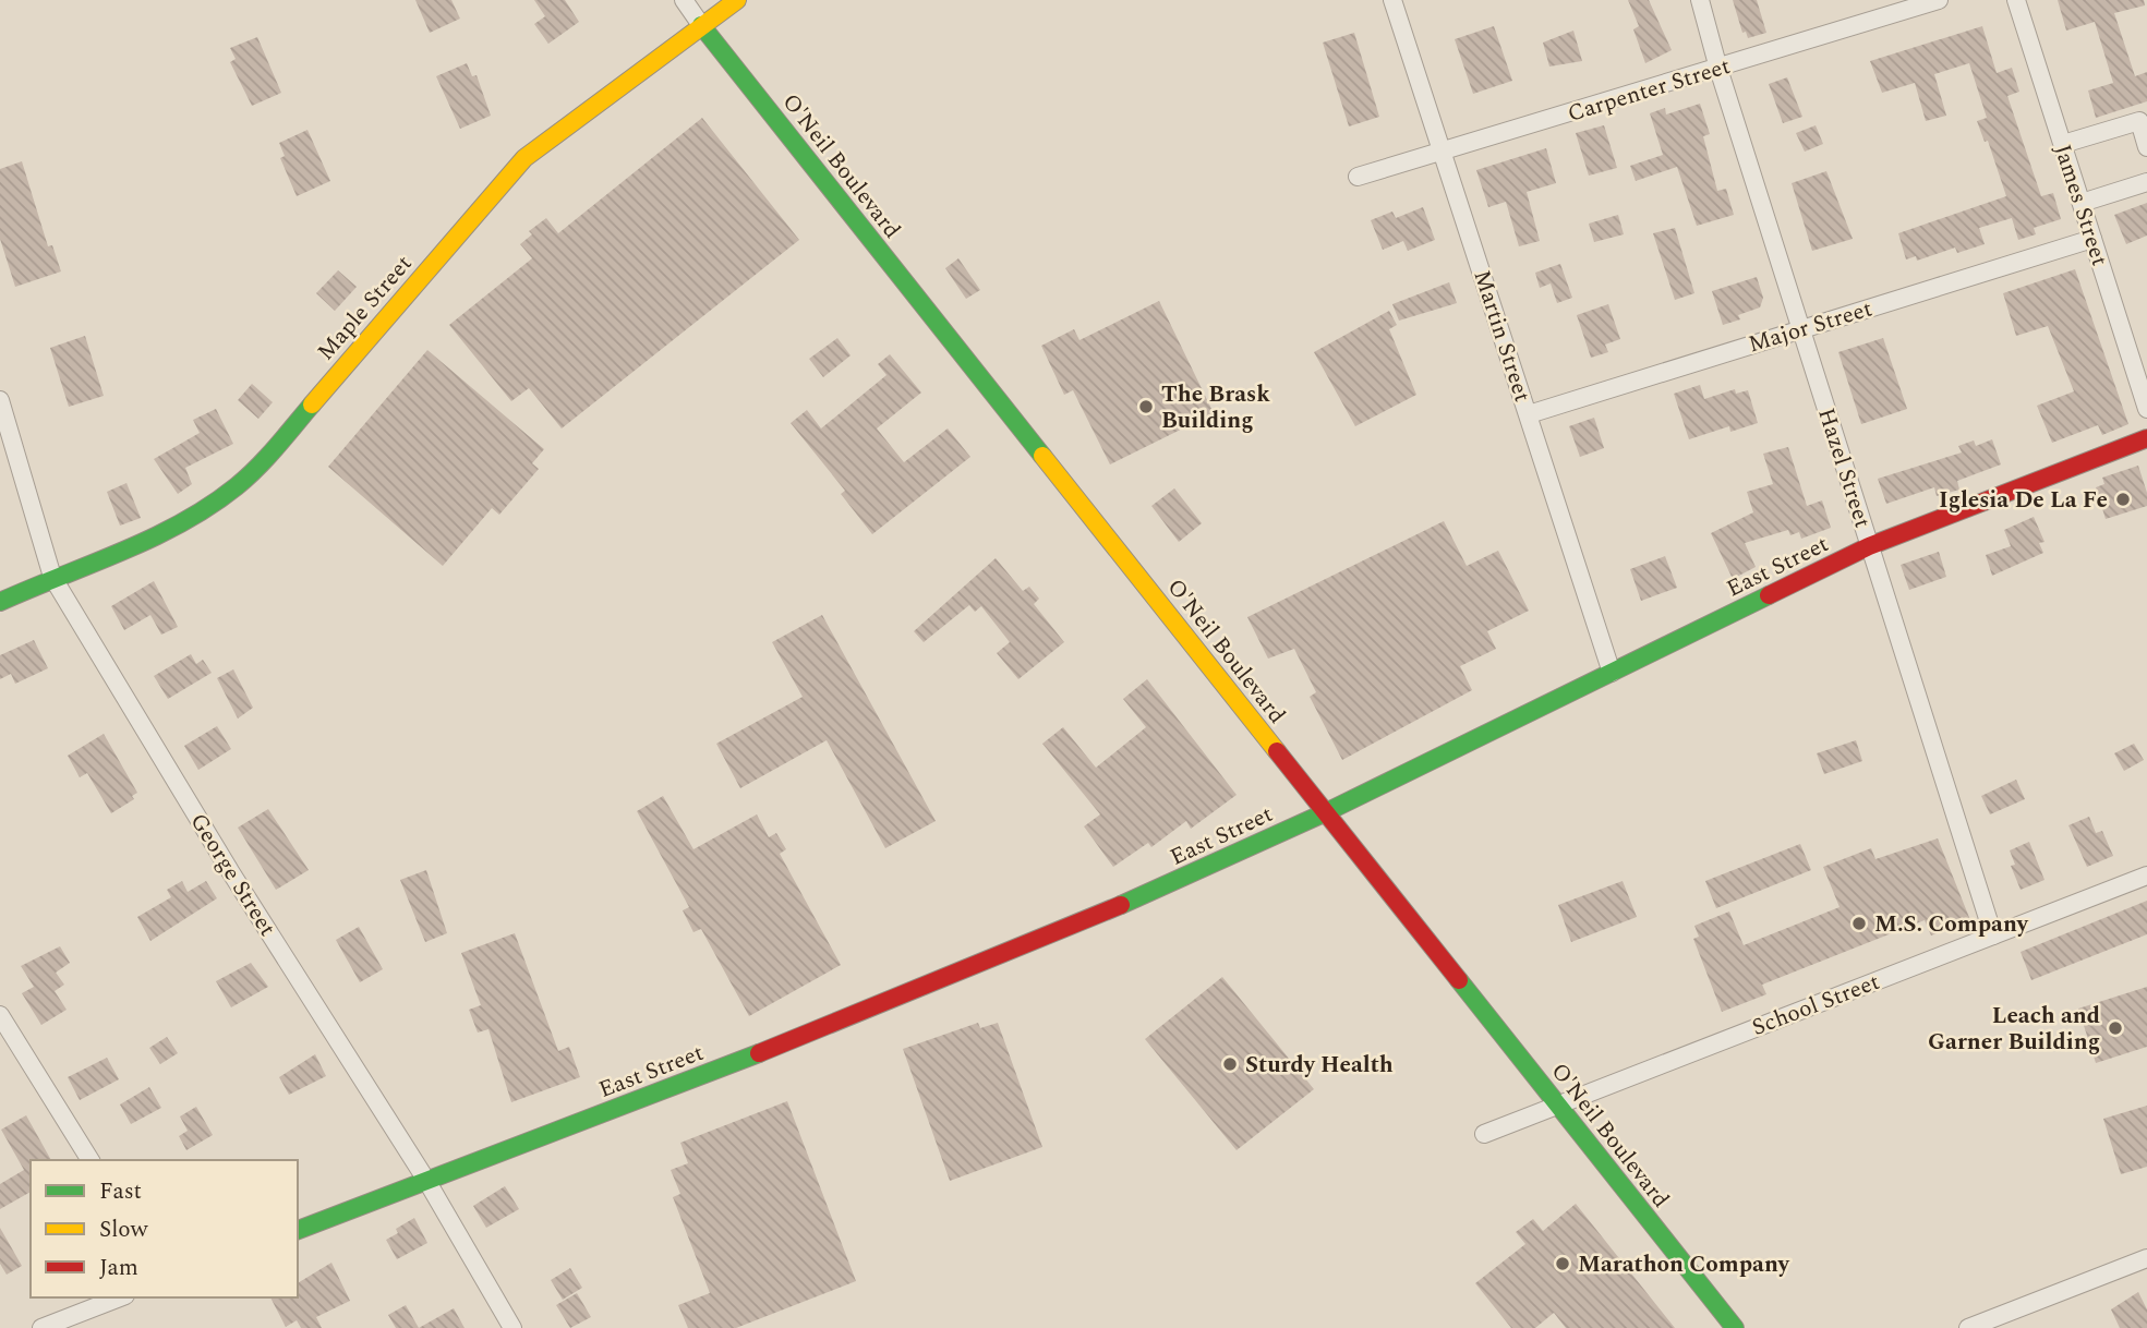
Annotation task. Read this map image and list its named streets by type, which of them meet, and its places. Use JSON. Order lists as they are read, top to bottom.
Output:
{
  "streets": {
    "main road": ["O'Neil Boulevard", "Maple Street", "East Street"],
    "street": [
      "Carpenter Street",
      "James Street",
      "Major Street",
      "Martin Street",
      "Hazel Street",
      "George Street",
      "School Street"
    ]
  },
  "crossings": [
    ["Carpenter Street", "Martin Street"],
    ["Carpenter Street", "Hazel Street"],
    ["O'Neil Boulevard", "Maple Street"],
    ["O'Neil Boulevard", "East Street"],
    ["O'Neil Boulevard", "School Street"],
    ["James Street", "Major Street"],
    ["Maple Street", "George Street"],
    ["Major Street", "Martin Street"],
    ["Major Street", "Hazel Street"],
    ["Martin Street", "East Street"],
    ["Hazel Street", "East Street"],
    ["Hazel Street", "School Street"],
    ["East Street", "George Street"]
  ],
  "places": [
    "The Brask Building",
    "Iglesia De La Fe",
    "M.S. Company",
    "Leach and Garner Building",
    "Sturdy Health",
    "Marathon Company"
  ],
  "legend": ["Fast", "Slow", "Jam"]
}
